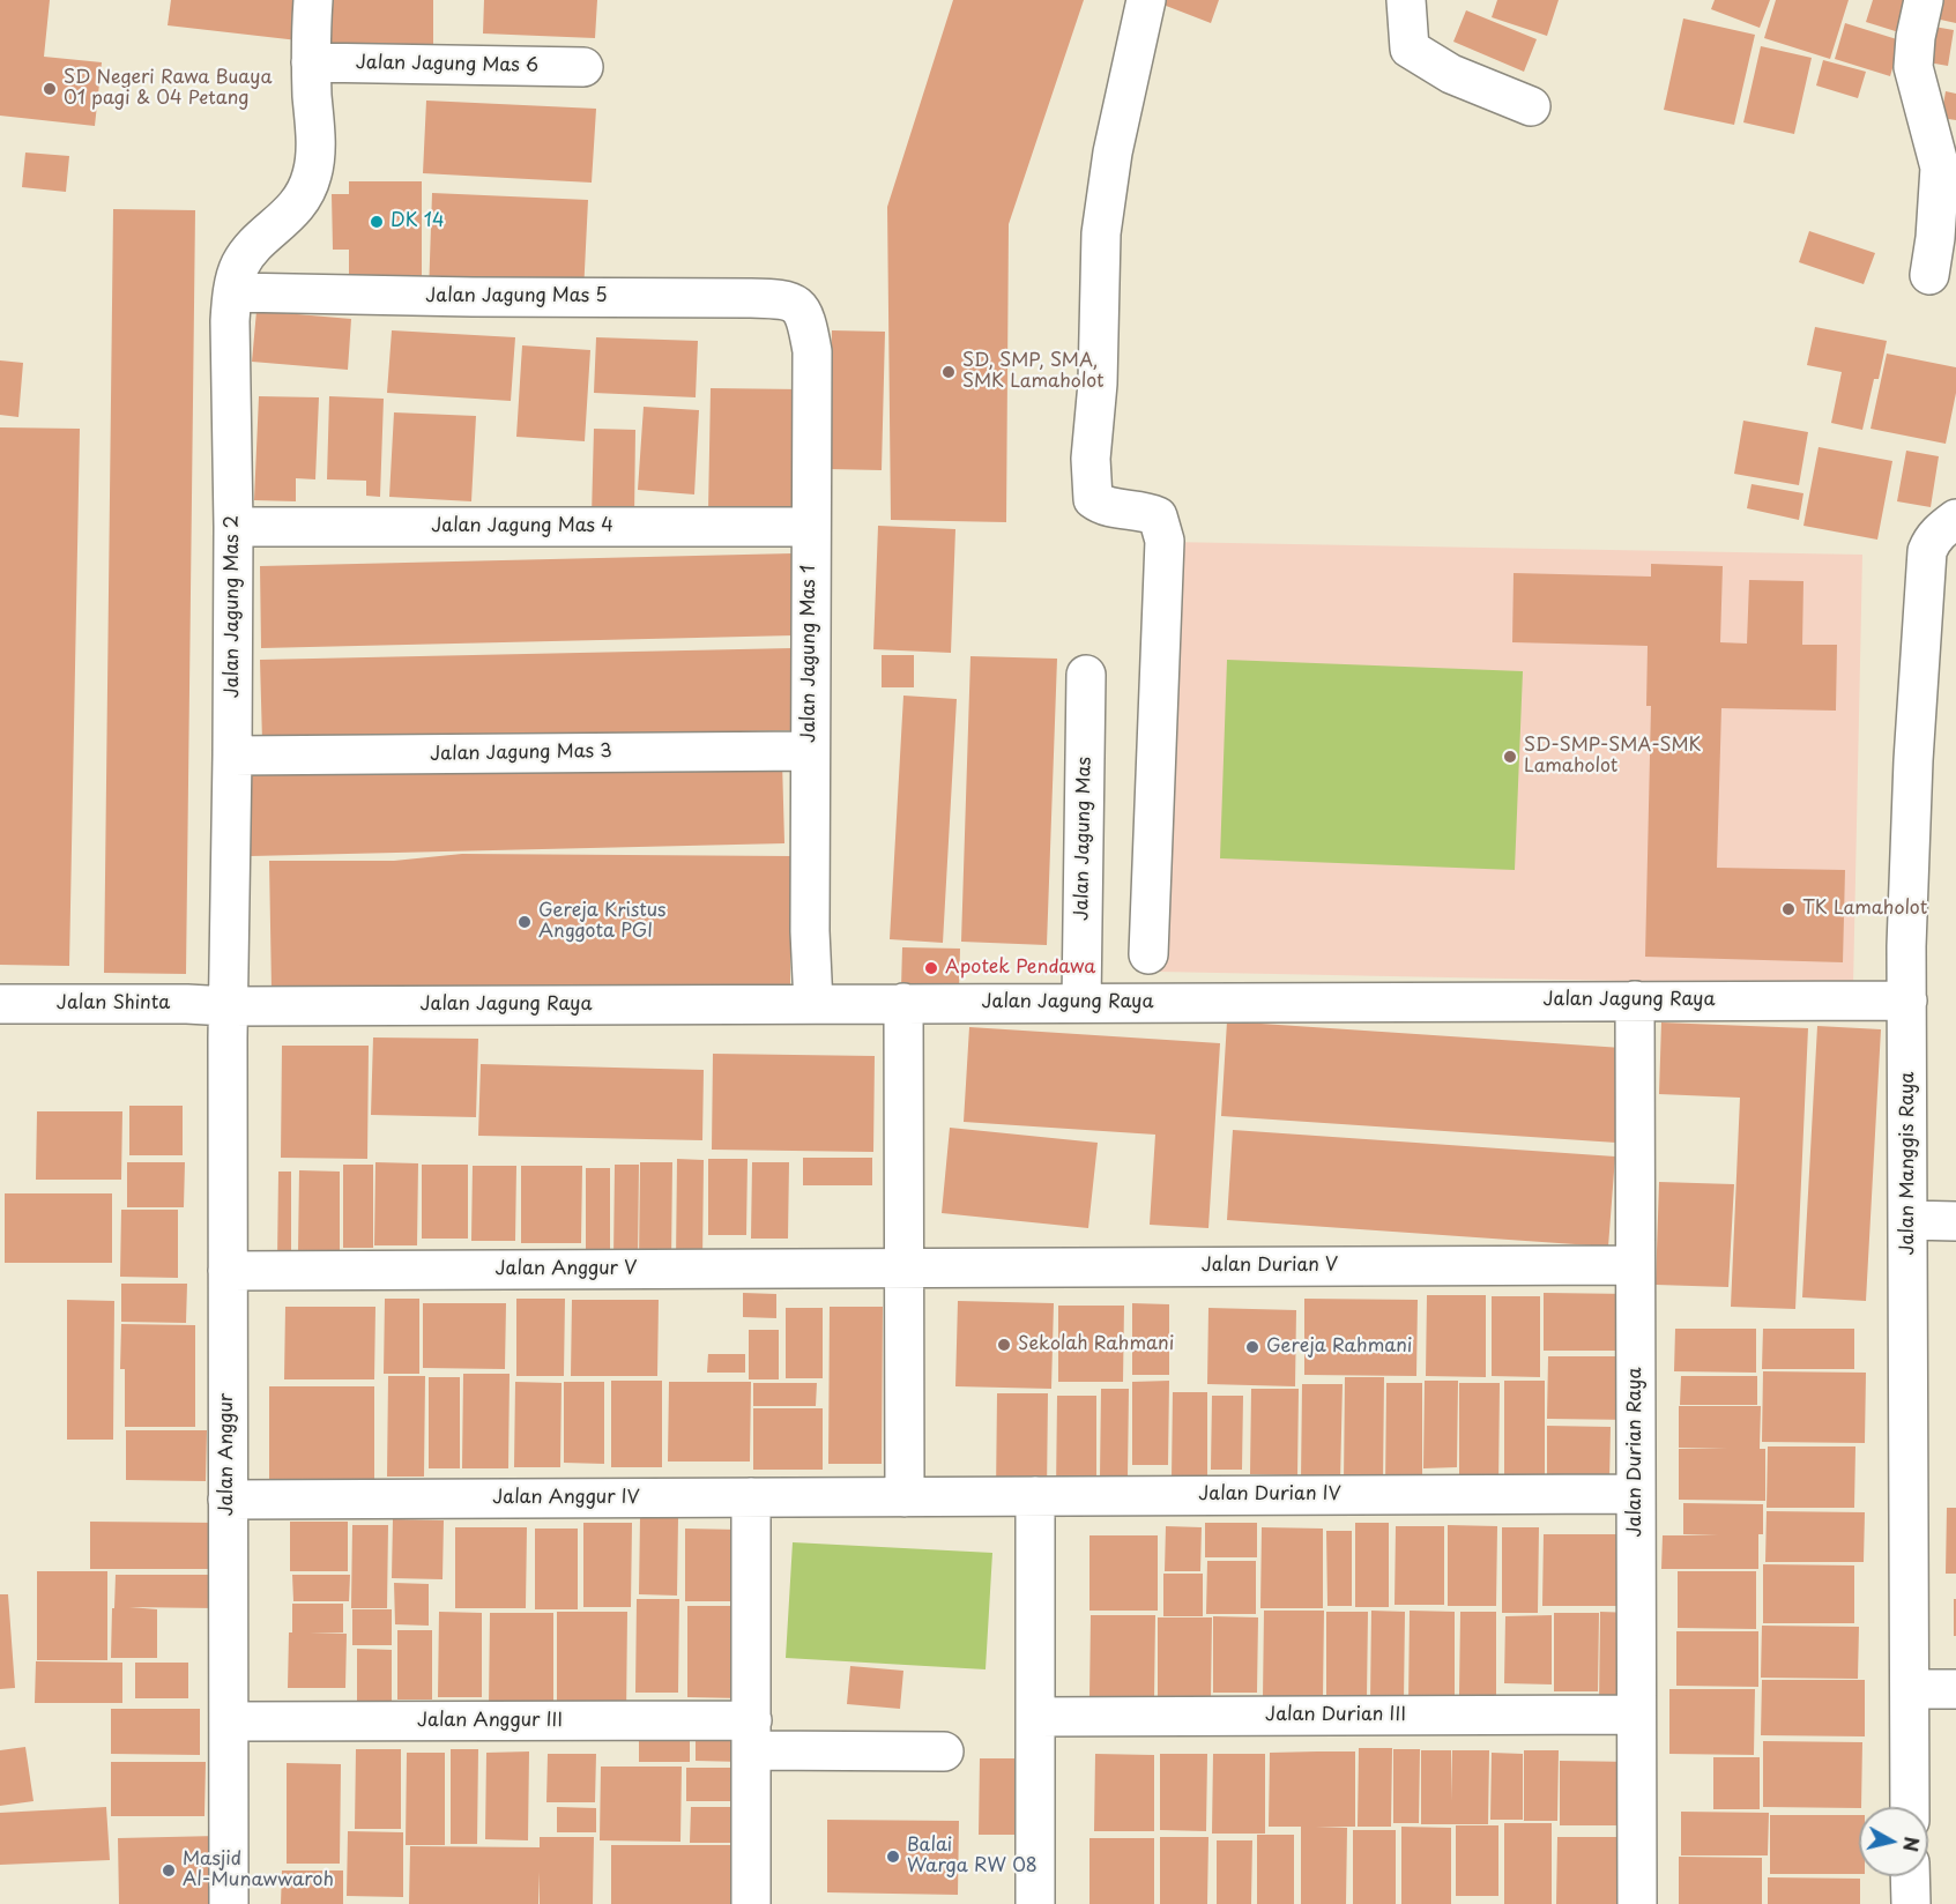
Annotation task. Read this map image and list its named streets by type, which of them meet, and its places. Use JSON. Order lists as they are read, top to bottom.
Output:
{
  "streets": {
    "street": [
      "Jalan Jagung Mas 6",
      "Jalan Jagung Mas 5",
      "Jalan Jagung Mas 4",
      "Jalan Jagung Mas 2",
      "Jalan Jagung Mas 1",
      "Jalan Jagung Mas 3",
      "Jalan Jagung Mas",
      "Jalan Jagung Raya",
      "Jalan Shinta",
      "Jalan Manggis Raya",
      "Jalan Durian V",
      "Jalan Anggur V",
      "Jalan Durian Raya",
      "Jalan Anggur",
      "Jalan Durian IV",
      "Jalan Anggur IV",
      "Jalan Durian III",
      "Jalan Anggur III"
    ]
  },
  "crossings": [
    ["Jalan Jagung Mas 6", "Jalan Jagung Mas 2"],
    ["Jalan Jagung Mas 5", "Jalan Jagung Mas 2"],
    ["Jalan Jagung Mas 5", "Jalan Jagung Mas 1"],
    ["Jalan Jagung Mas 4", "Jalan Jagung Mas 2"],
    ["Jalan Jagung Mas 4", "Jalan Jagung Mas 1"],
    ["Jalan Jagung Mas 2", "Jalan Jagung Mas 3"],
    ["Jalan Jagung Mas 2", "Jalan Jagung Raya"],
    ["Jalan Jagung Mas 2", "Jalan Shinta"],
    ["Jalan Jagung Mas 2", "Jalan Anggur"],
    ["Jalan Jagung Mas 1", "Jalan Jagung Mas 3"],
    ["Jalan Jagung Mas 1", "Jalan Jagung Raya"],
    ["Jalan Jagung Mas", "Jalan Jagung Raya"],
    ["Jalan Jagung Raya", "Jalan Shinta"],
    ["Jalan Jagung Raya", "Jalan Manggis Raya"],
    ["Jalan Jagung Raya", "Jalan Durian Raya"],
    ["Jalan Jagung Raya", "Jalan Anggur"],
    ["Jalan Shinta", "Jalan Anggur"],
    ["Jalan Durian V", "Jalan Anggur V"],
    ["Jalan Durian V", "Jalan Durian Raya"],
    ["Jalan Anggur V", "Jalan Anggur"],
    ["Jalan Durian Raya", "Jalan Durian IV"],
    ["Jalan Durian Raya", "Jalan Durian III"],
    ["Jalan Anggur", "Jalan Anggur IV"],
    ["Jalan Anggur", "Jalan Anggur III"],
    ["Jalan Durian IV", "Jalan Anggur IV"]
  ],
  "places": [
    "SD Negeri Rawa Buaya 01 pagi & 04 Petang",
    "DK 14",
    "SD, SMP, SMA, SMK Lamaholot",
    "SD-SMP-SMA-SMK Lamaholot",
    "TK Lamaholot",
    "Gereja Kristus Anggota PGI",
    "Apotek Pendawa",
    "Sekolah Rahmani",
    "Gereja Rahmani",
    "Balai Warga RW 08",
    "Masjid Al-Munawwaroh"
  ],
  "north": "right"
}
